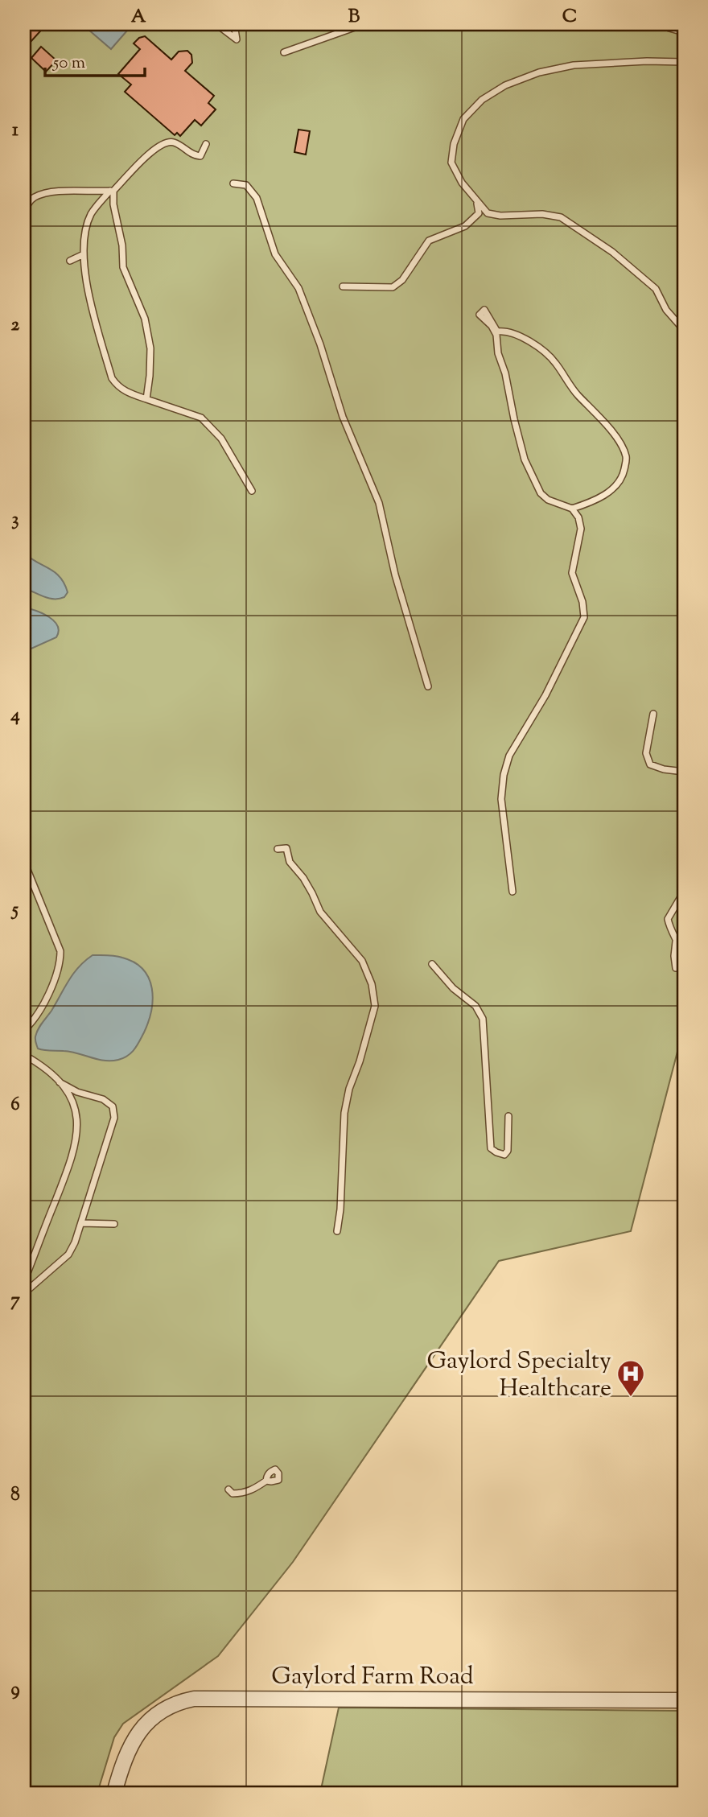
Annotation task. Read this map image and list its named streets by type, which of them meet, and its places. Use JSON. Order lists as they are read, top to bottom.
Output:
{
  "streets": {
    "street": ["Gaylord Farm Road"]
  },
  "places": {
    "hospital": ["Gaylord Specialty Healthcare"]
  },
  "scale_bar": "50 m",
  "grid": {
    "columns": ["A", "B", "C"],
    "rows": [
      "1",
      "2",
      "3",
      "4",
      "5",
      "6",
      "7",
      "8",
      "9"
    ]
  }
}
